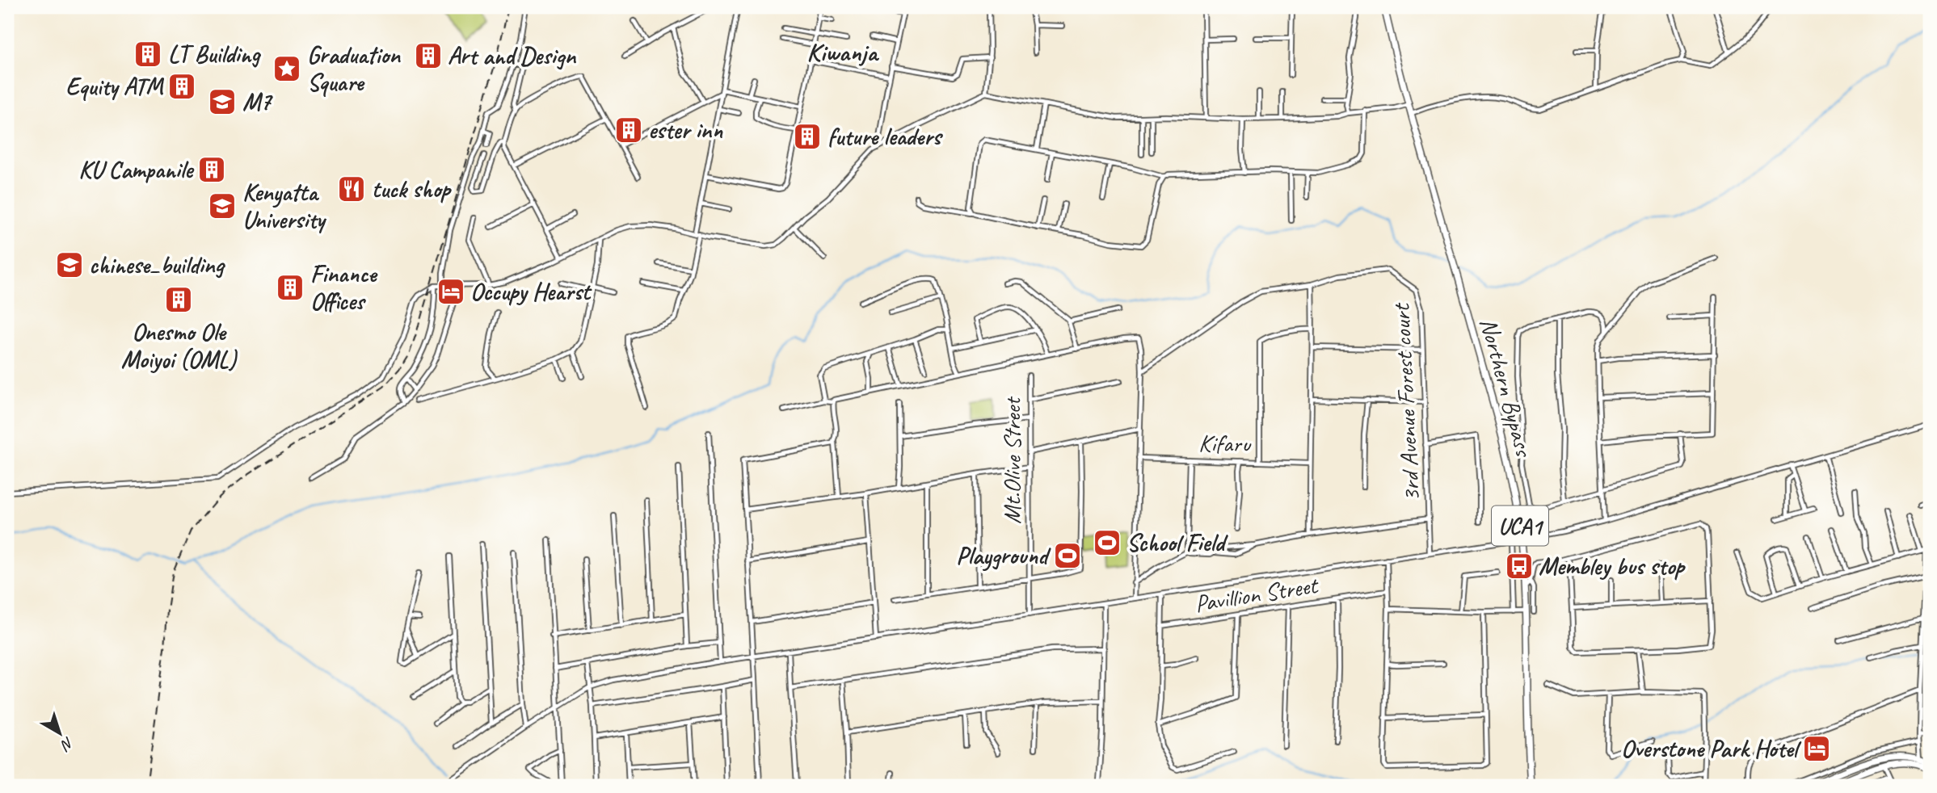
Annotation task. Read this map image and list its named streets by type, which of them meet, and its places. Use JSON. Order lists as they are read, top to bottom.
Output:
{
  "streets": {
    "main road": ["Northern Bypass", "UCA1"],
    "street": [
      "3rd Avenue Forest court",
      "Kifaru",
      "Mt.Olive Street",
      "Pavillion Street"
    ]
  },
  "districts": ["Kiwanja"],
  "places": {
    "building": [
      "LT Building",
      "Art and Design",
      "Equity ATM",
      "ester inn",
      "future leaders",
      "KU Campanile",
      "Finance Offices",
      "Onesmo Ole Moiyoi (OML)"
    ],
    "place": ["Graduation Square"],
    "school or university": ["M7", "Kenyatta University", "chinese_building"],
    "restaurant": ["tuck shop"],
    "hotel": ["Occupy Hearst", "Overstone Park Hotel"],
    "sports": ["School Field", "Playground"],
    "bus stop": ["Membley bus stop"]
  },
  "north": "bottom right"
}
